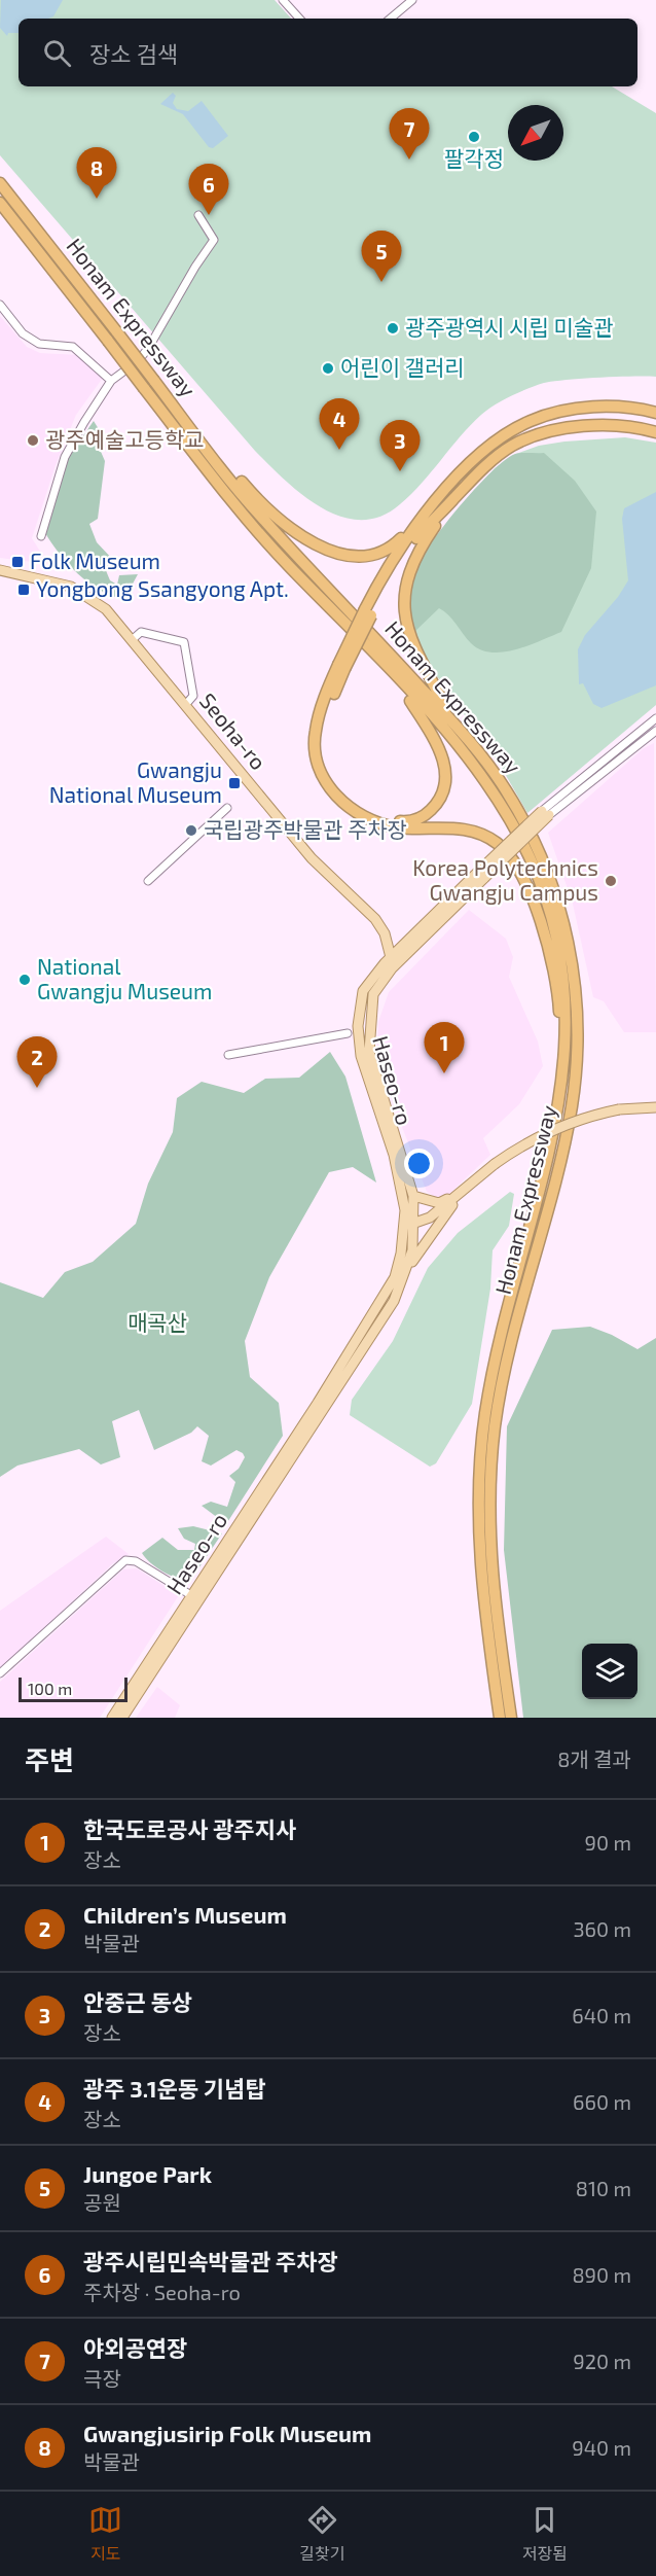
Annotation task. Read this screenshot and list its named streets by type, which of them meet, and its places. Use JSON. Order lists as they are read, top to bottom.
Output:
{
  "streets": {
    "highway": ["Honam Expressway"],
    "main road": ["Seoha-ro", "Haseo-ro"]
  },
  "crossings": [
    ["Seoha-ro", "Haseo-ro"]
  ],
  "parks": ["매곡산"],
  "places": {
    "other": [
      "팔각정",
      "광주광역시 시립 미술관",
      "어린이 갤러리",
      "광주예술고등학교",
      "국립광주박물관 주차장",
      "Korea Polytechnics Gwangju Campus",
      "National Gwangju Museum"
    ],
    "transit": ["Folk Museum", "Yongbong Ssangyong Apt.", "Gwangju National Museum"]
  },
  "scale_bar": "100 m",
  "north": "bottom left",
  "page": {
    "search": "장소 검색",
    "pins": [
      "7",
      "8",
      "6",
      "5",
      "4",
      "3",
      "1",
      "2"
    ],
    "scale": "100 m",
    "heading": ["주변", "8개 결과"],
    "list": [
      {
        "mark": "1",
        "name": "한국도로공사 광주지사",
        "note": "장소",
        "value": "90 m"
      },
      {
        "mark": "2",
        "name": "Children’s Museum",
        "note": "박물관",
        "value": "360 m"
      },
      {
        "mark": "3",
        "name": "안중근 동상",
        "note": "장소",
        "value": "640 m"
      },
      {
        "mark": "4",
        "name": "광주 3.1운동 기념탑",
        "note": "장소",
        "value": "660 m"
      },
      {
        "mark": "5",
        "name": "Jungoe Park",
        "note": "공원",
        "value": "810 m"
      },
      {
        "mark": "6",
        "name": "광주시립민속박물관 주차장",
        "note": "주차장 · Seoha-ro",
        "value": "890 m"
      },
      {
        "mark": "7",
        "name": "야외공연장",
        "note": "극장",
        "value": "920 m"
      },
      {
        "mark": "8",
        "name": "Gwangjusirip Folk Museum",
        "note": "박물관",
        "value": "940 m"
      }
    ],
    "nav": ["지도", "길찾기", "저장됨"]
  }
}
